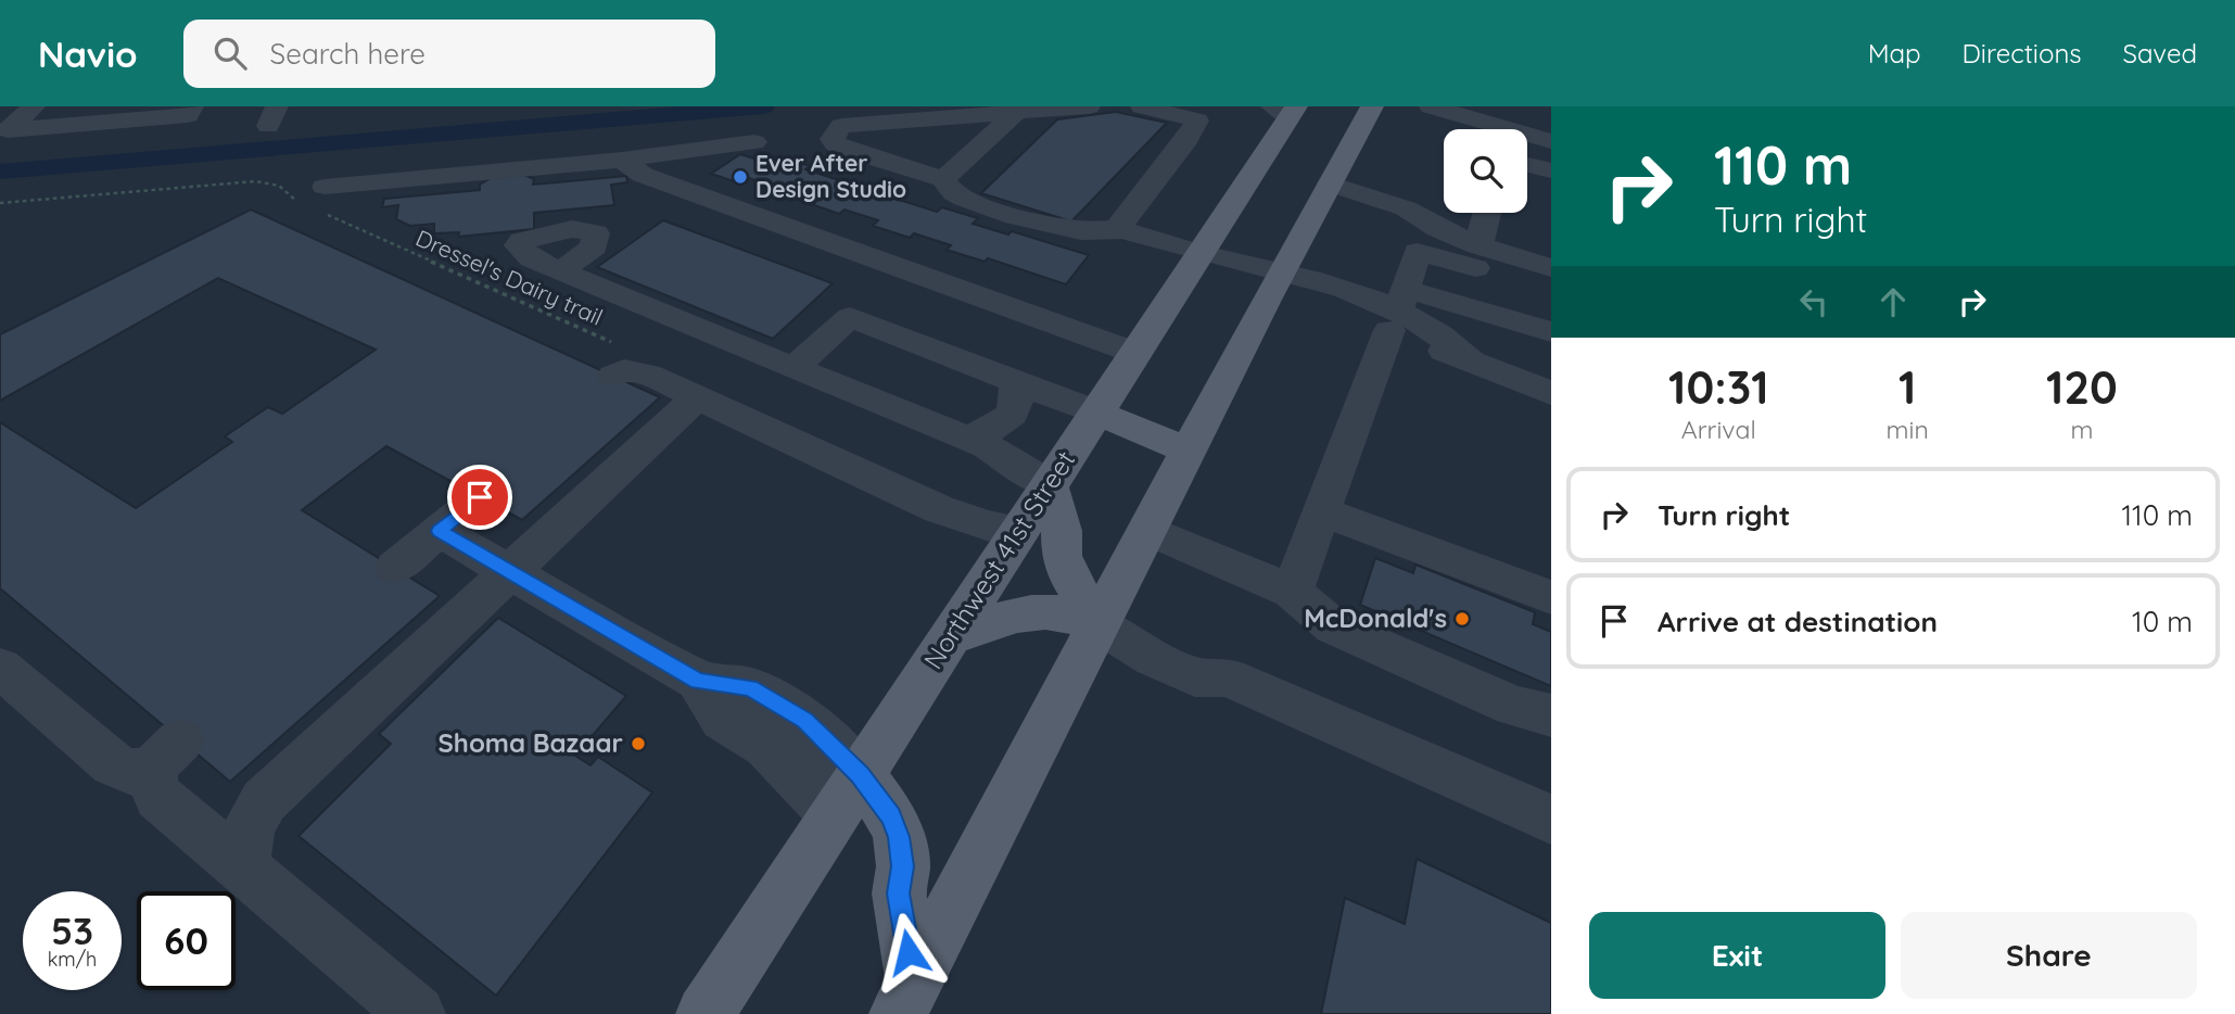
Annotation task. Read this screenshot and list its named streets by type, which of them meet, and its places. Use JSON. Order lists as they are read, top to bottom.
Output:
{
  "streets": {
    "main road": ["Northwest 41st Street"],
    "path": ["Dressel's Dairy trail"]
  },
  "places": ["Ever After Design Studio", "McDonald's", "Shoma Bazaar"],
  "page": {
    "header": "Navio",
    "search": "Search here",
    "nav": ["Map", "Directions", "Saved"],
    "turn": ["110 m", "Turn right"],
    "eta": [
      "10:31",
      "Arrival",
      "1",
      "min",
      "120",
      "m"
    ],
    "list": [
      {
        "name": "Turn right",
        "value": "110 m"
      },
      {
        "name": "Arrive at destination",
        "value": "10 m"
      }
    ],
    "speed": "53 km/h",
    "limit": "60",
    "buttons": ["Exit", "Share"]
  }
}
